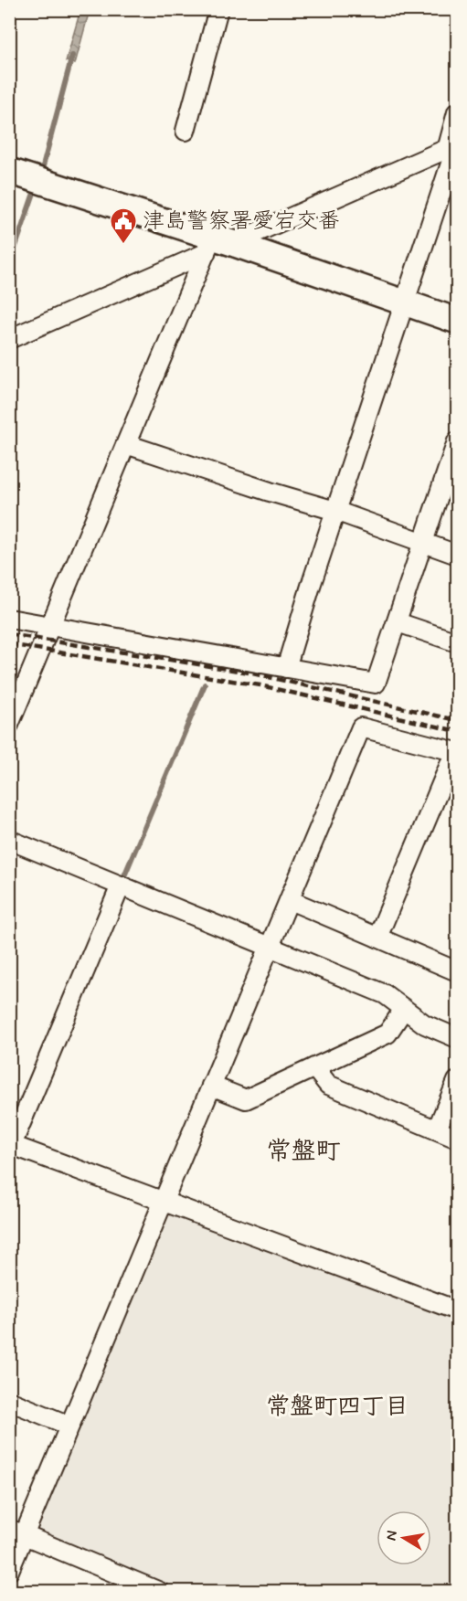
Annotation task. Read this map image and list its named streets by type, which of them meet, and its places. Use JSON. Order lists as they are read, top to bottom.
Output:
{
  "districts": ["常盤町", "常盤町四丁目"],
  "places": {
    "public building": ["津島警察署愛宕交番"]
  },
  "north": "left"
}
